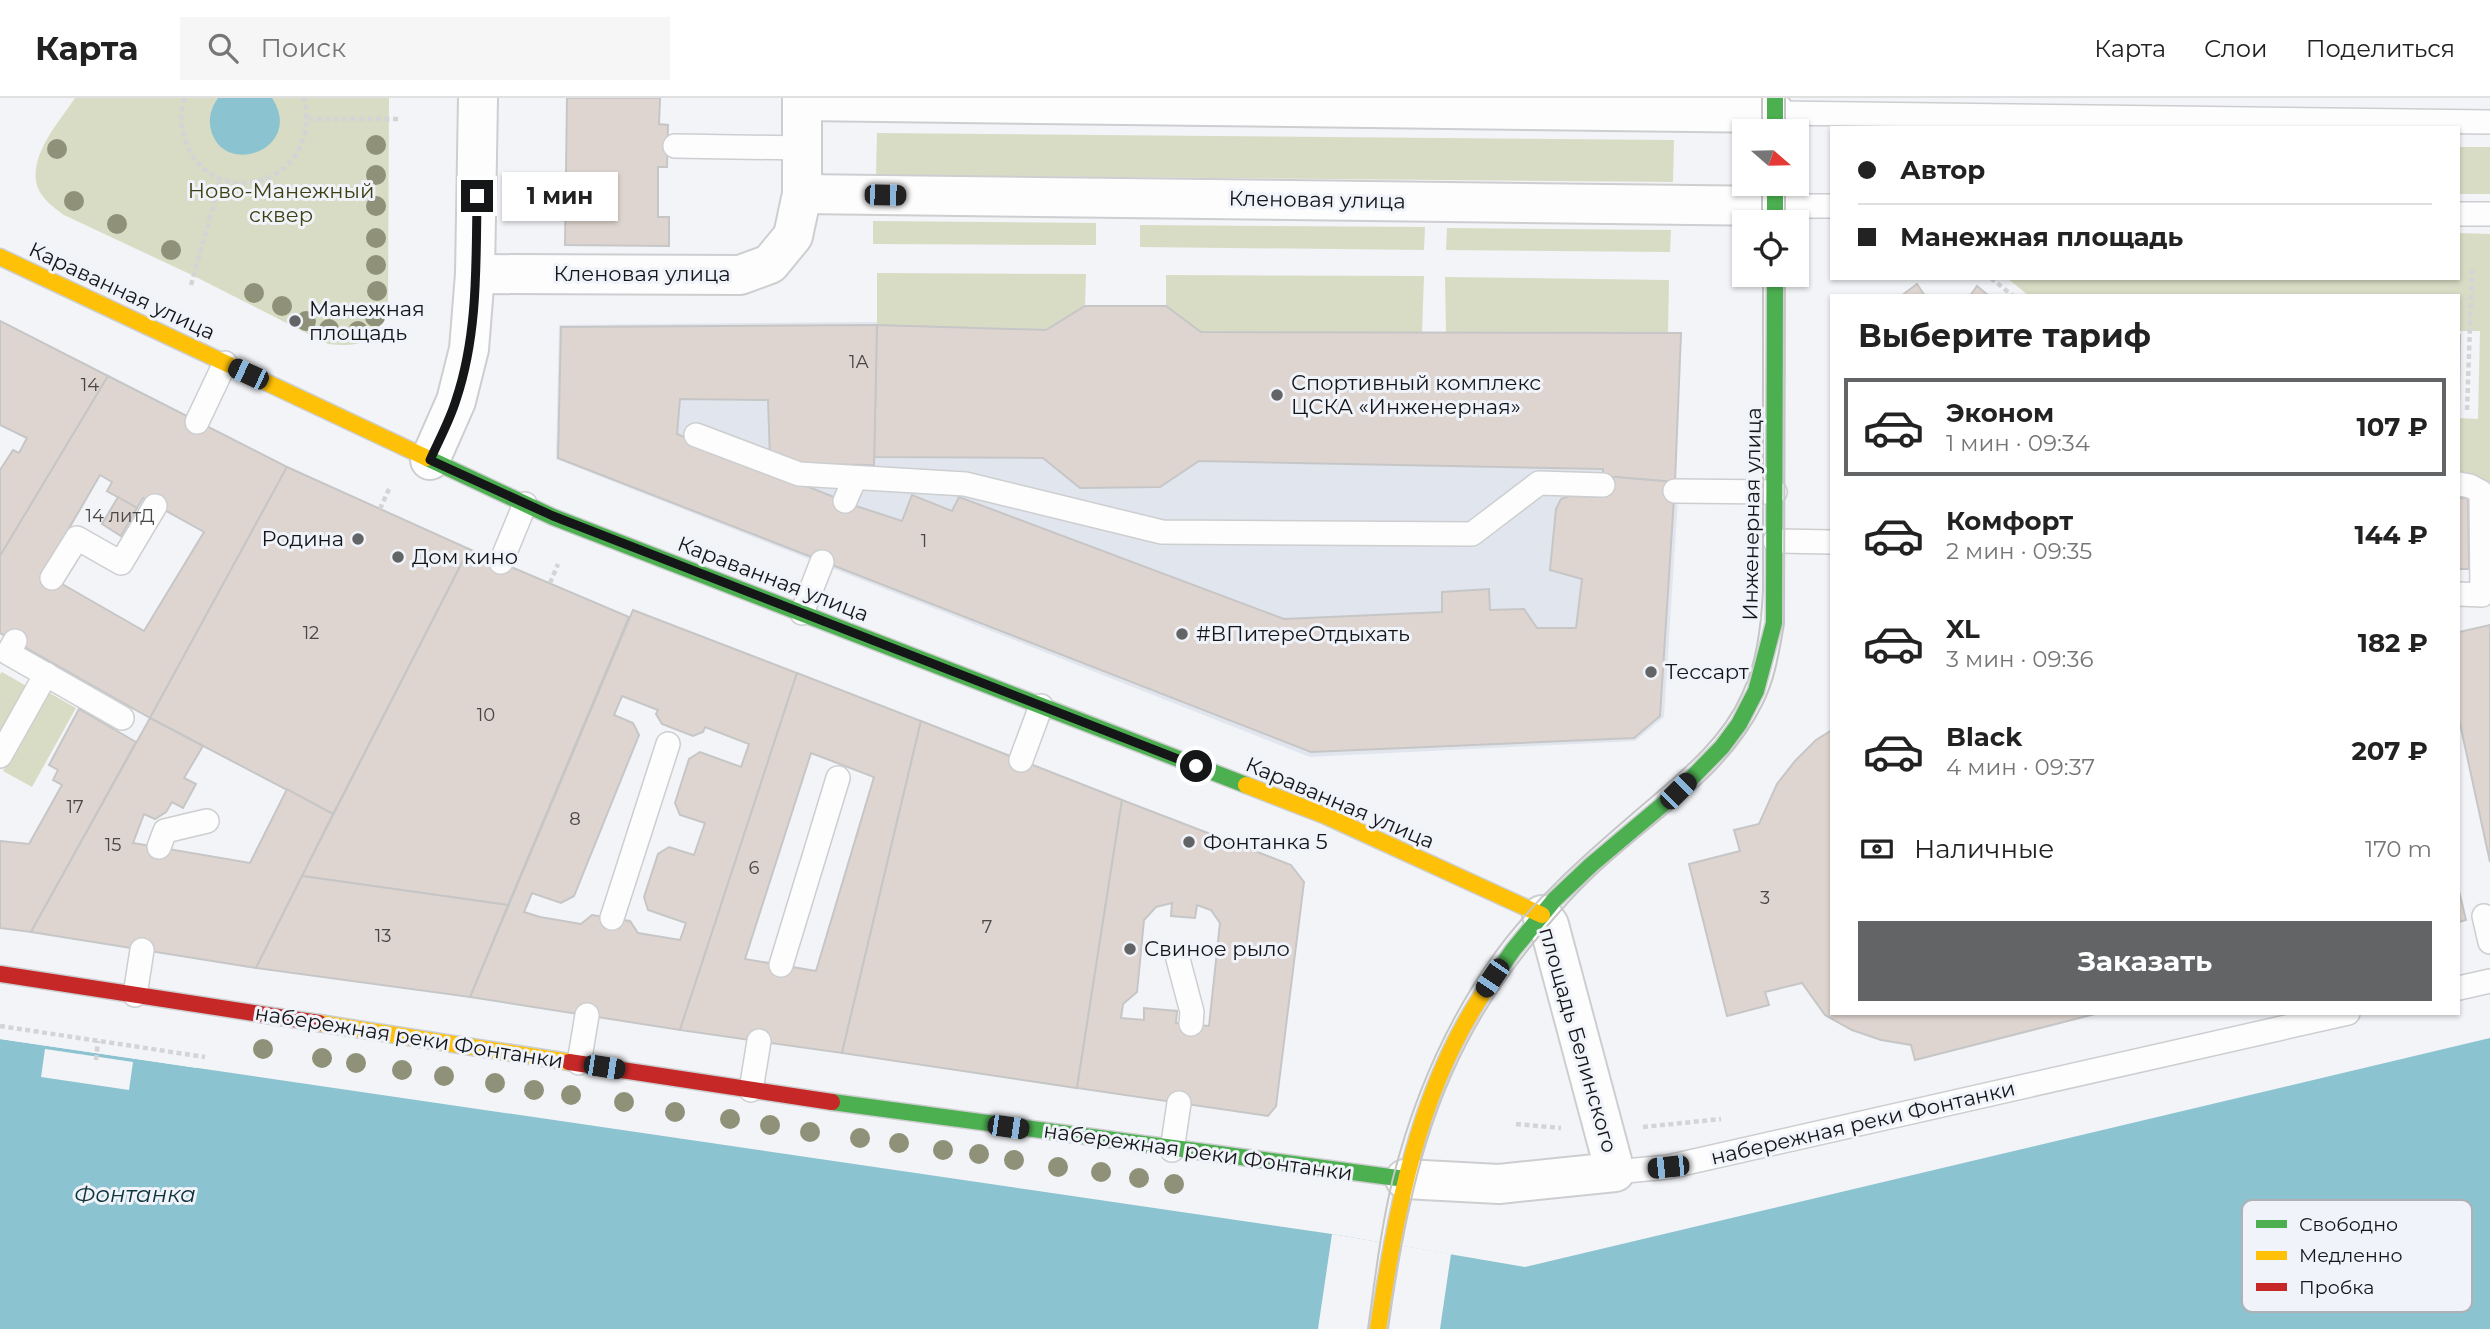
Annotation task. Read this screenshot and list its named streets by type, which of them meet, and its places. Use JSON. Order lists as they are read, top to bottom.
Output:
{
  "streets": {
    "street": [
      "Кленовая улица",
      "Караванная улица",
      "Инженерная улица",
      "набережная реки Фонтанки",
      "площадь Белинского"
    ]
  },
  "crossings": [
    ["Караванная улица", "Инженерная улица"],
    ["Караванная улица", "площадь Белинского"],
    ["Инженерная улица", "площадь Белинского"],
    ["набережная реки Фонтанки", "площадь Белинского"]
  ],
  "water": ["Фонтанка"],
  "parks": ["Ново-Манежный сквер"],
  "places": [
    "Манежная площадь",
    "Спортивный комплекс ЦСКА «Инженерная»",
    "Родина",
    "Дом кино",
    "#ВПитереОтдыхать",
    "Тессарт",
    "Фонтанка 5",
    "Свиное рыло"
  ],
  "house_numbers": [
    "1А",
    "14",
    "14 литД",
    "1",
    "12",
    "10",
    "17",
    "8",
    "15",
    "6",
    "3",
    "7",
    "13"
  ],
  "legend": ["Свободно", "Медленно", "Пробка"],
  "north": "right",
  "page": {
    "header": "Карта",
    "search": "Поиск",
    "nav": ["Карта", "Слои", "Поделиться"],
    "banner": ["Автор", "Манежная площадь"],
    "bubble": "1 мин",
    "heading": "Выберите тариф",
    "list": [
      {
        "name": "Эконом",
        "note": "1 мин · 09:34",
        "value": "107 ₽"
      },
      {
        "name": "Комфорт",
        "note": "2 мин · 09:35",
        "value": "144 ₽"
      },
      {
        "name": "XL",
        "note": "3 мин · 09:36",
        "value": "182 ₽"
      },
      {
        "name": "Black",
        "note": "4 мин · 09:37",
        "value": "207 ₽"
      }
    ],
    "pay": ["Наличные", "170 m"],
    "buttons": "Заказать"
  }
}
